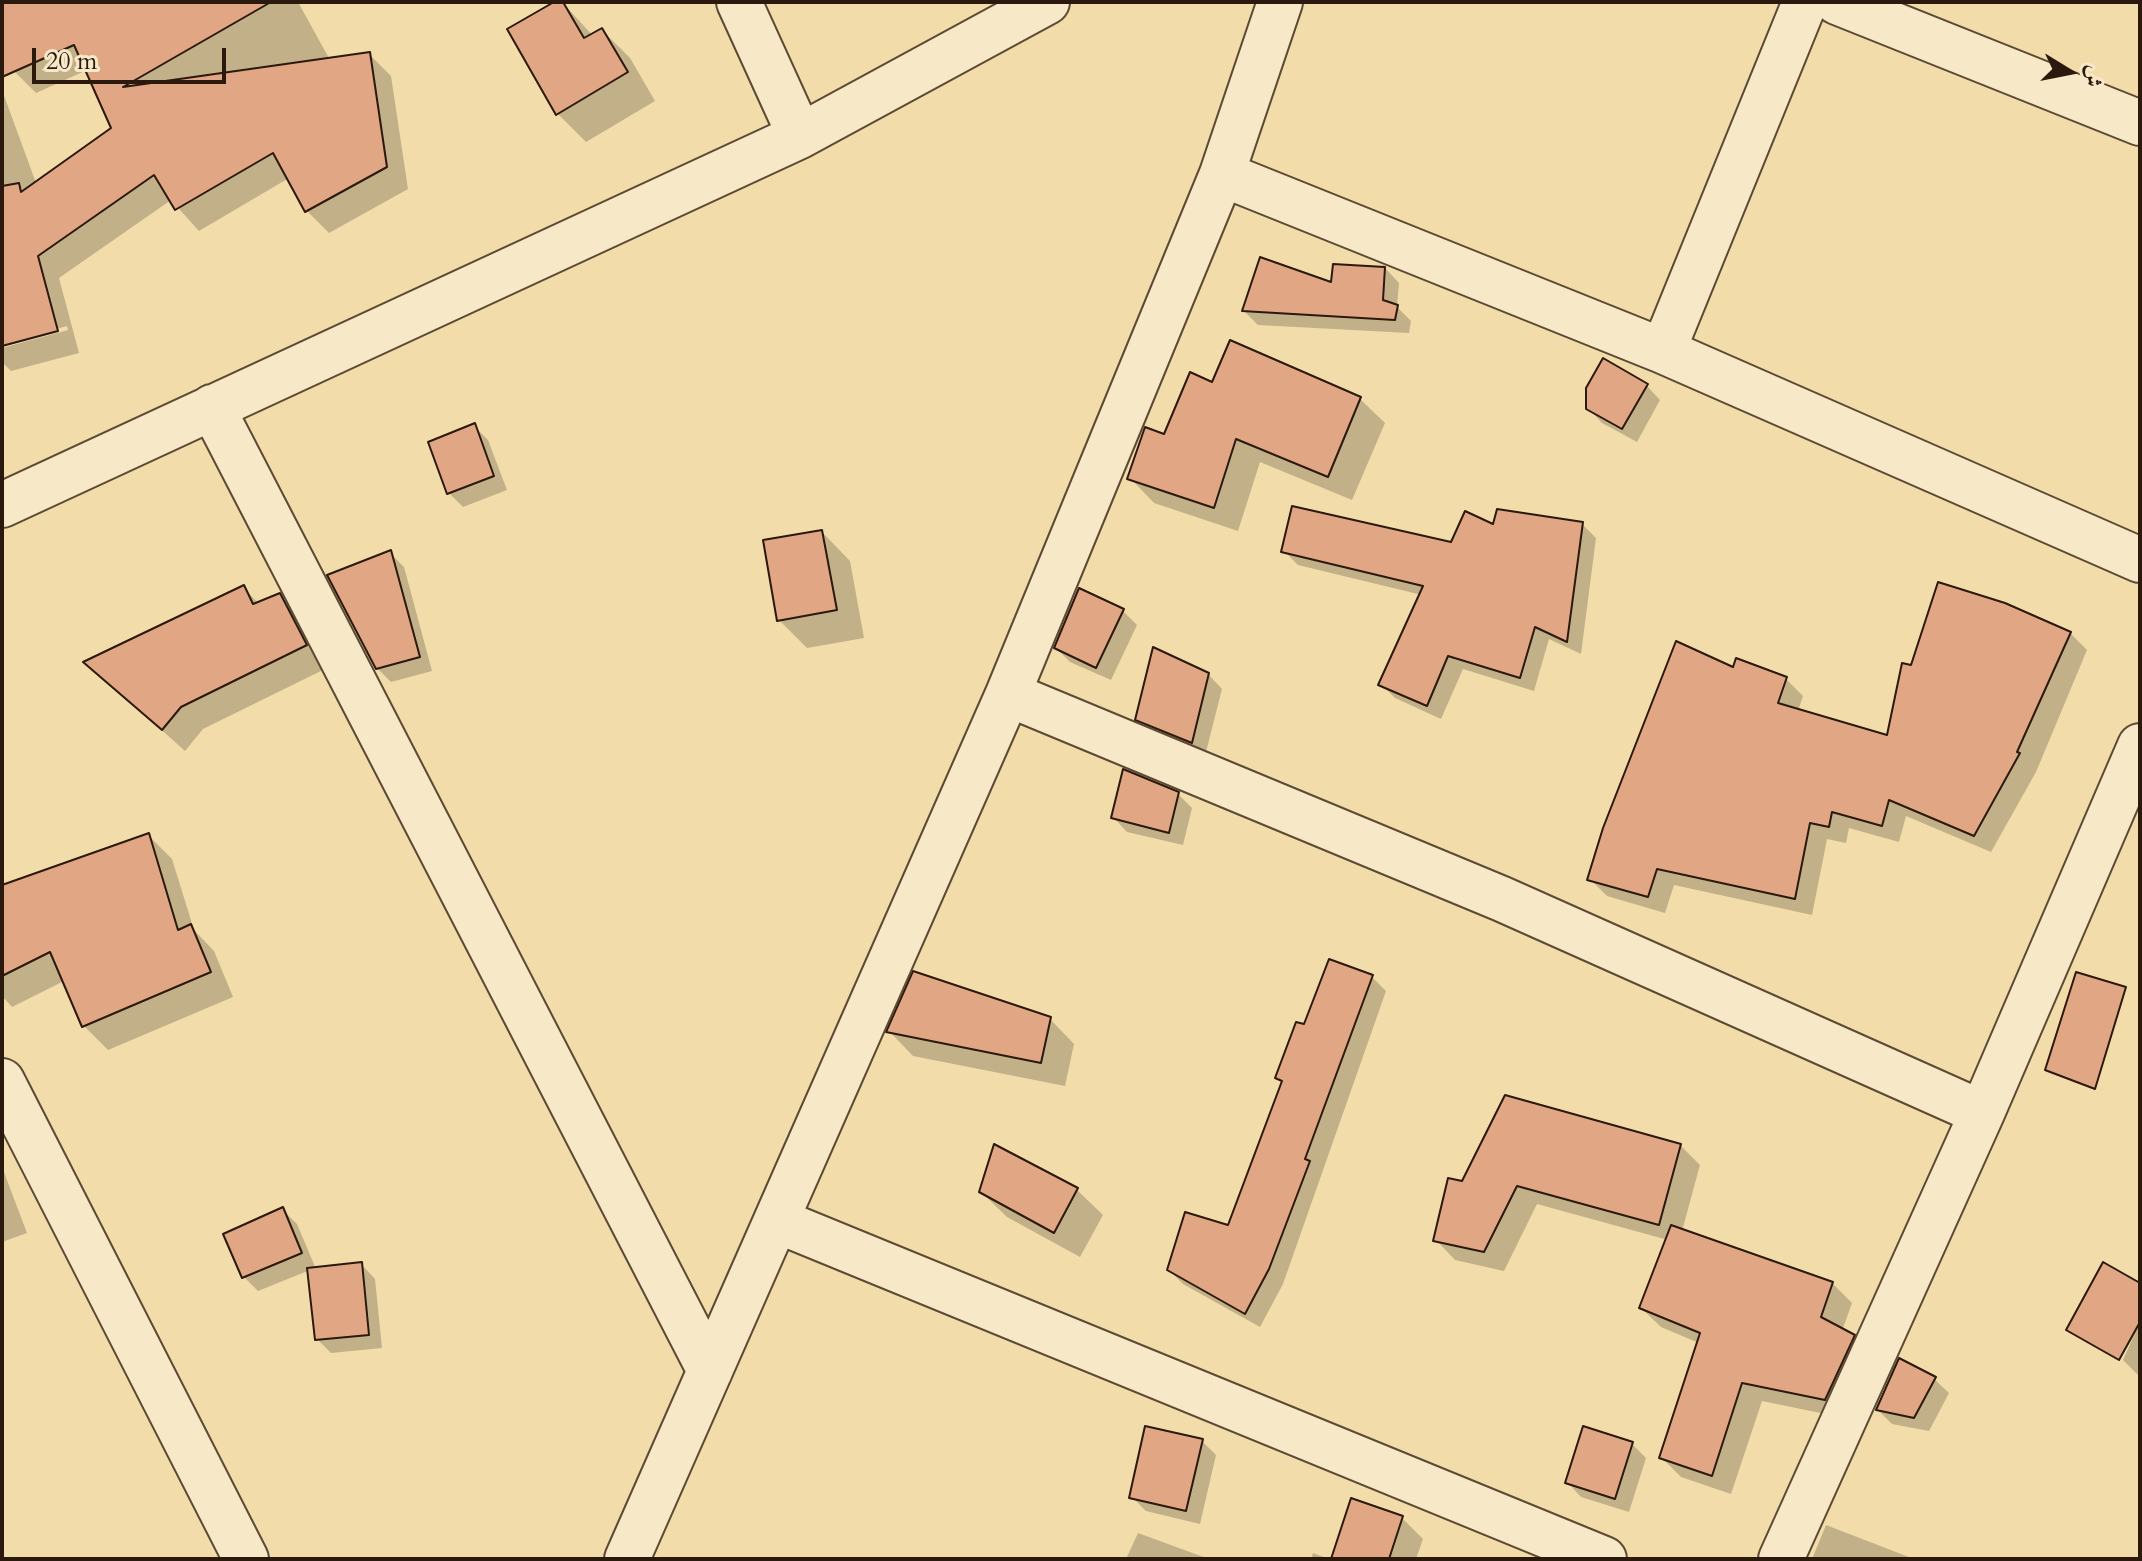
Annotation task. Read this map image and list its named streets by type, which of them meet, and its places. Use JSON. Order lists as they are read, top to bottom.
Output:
{
  "scale_bar": "20 m",
  "north": "right"
}
